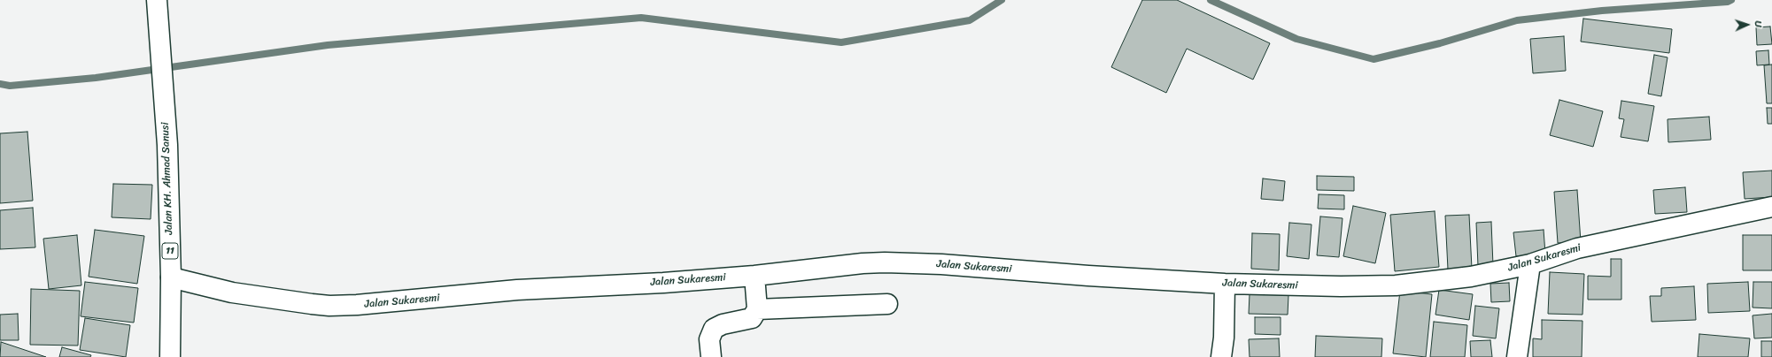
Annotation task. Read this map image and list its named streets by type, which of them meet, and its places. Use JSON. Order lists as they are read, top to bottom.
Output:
{
  "streets": {
    "main road": ["Jalan KH. Ahmad Sanusi", "11", "Jalan Sukaresmi"]
  },
  "crossings": [
    ["Jalan KH. Ahmad Sanusi", "Jalan Sukaresmi"]
  ],
  "north": "right"
}
